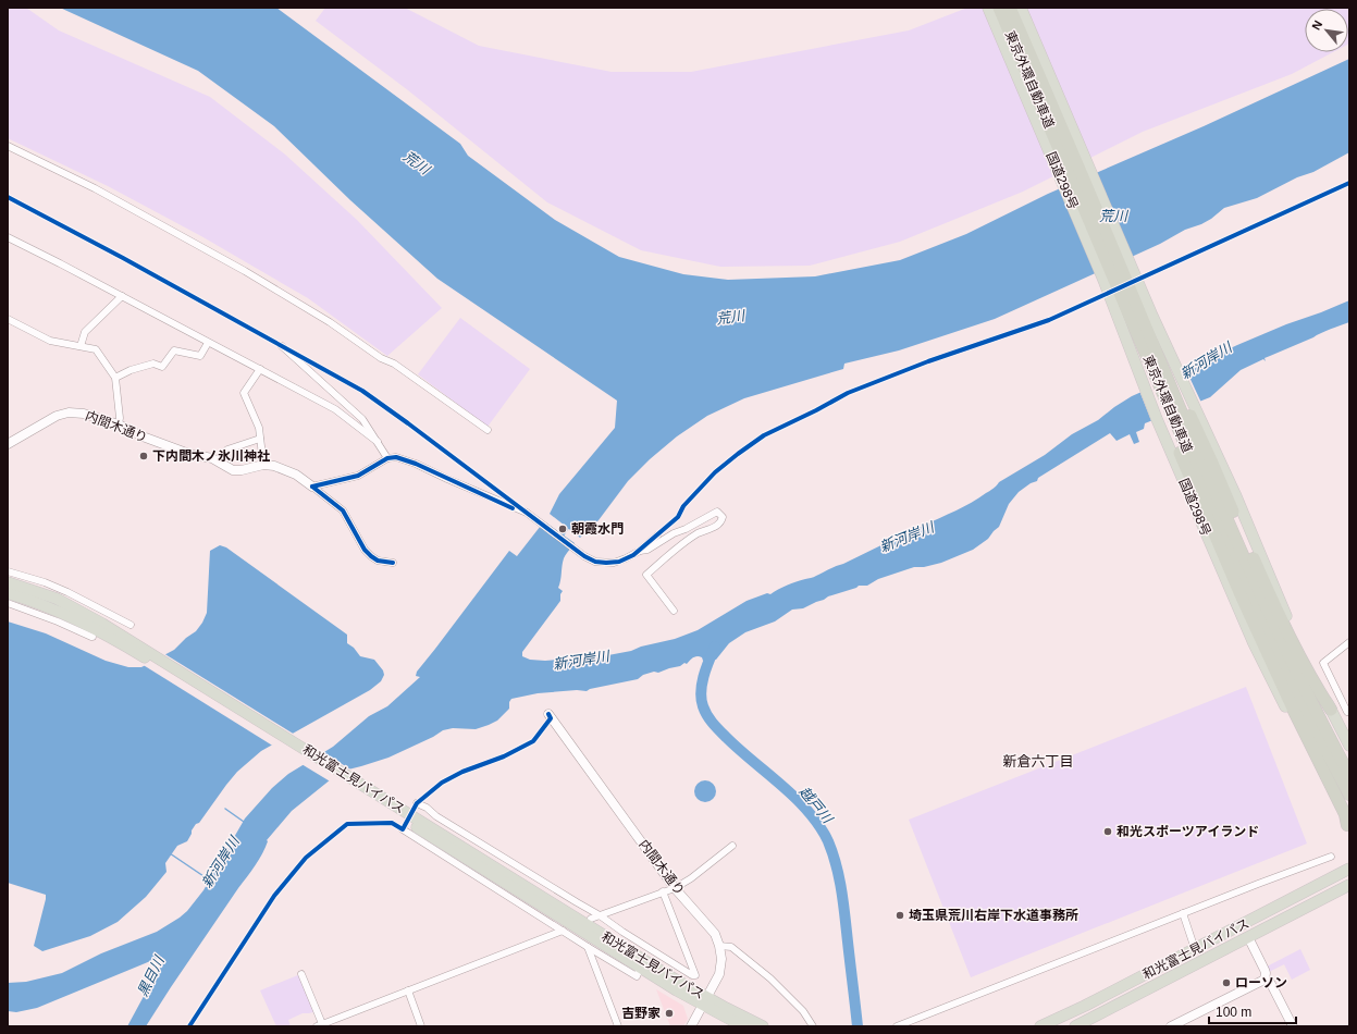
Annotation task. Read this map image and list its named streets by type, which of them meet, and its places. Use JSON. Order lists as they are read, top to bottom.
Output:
{
  "streets": {
    "highway": ["東京外環自動車道", "国道298号", "和光富士見バイパス"],
    "street": ["内間木通り"]
  },
  "crossings": [
    ["内間木通り", "和光富士見バイパス"]
  ],
  "districts": ["新倉六丁目"],
  "water": [
    "荒川",
    "新河岸川",
    "越戸川",
    "黒目川"
  ],
  "places": [
    "下内間木ノ氷川神社",
    "朝霞水門",
    "和光スポーツアイランド",
    "埼玉県荒川右岸下水道事務所",
    "ローソン",
    "吉野家"
  ],
  "scale_bar": "100 m",
  "north": "top left"
}
